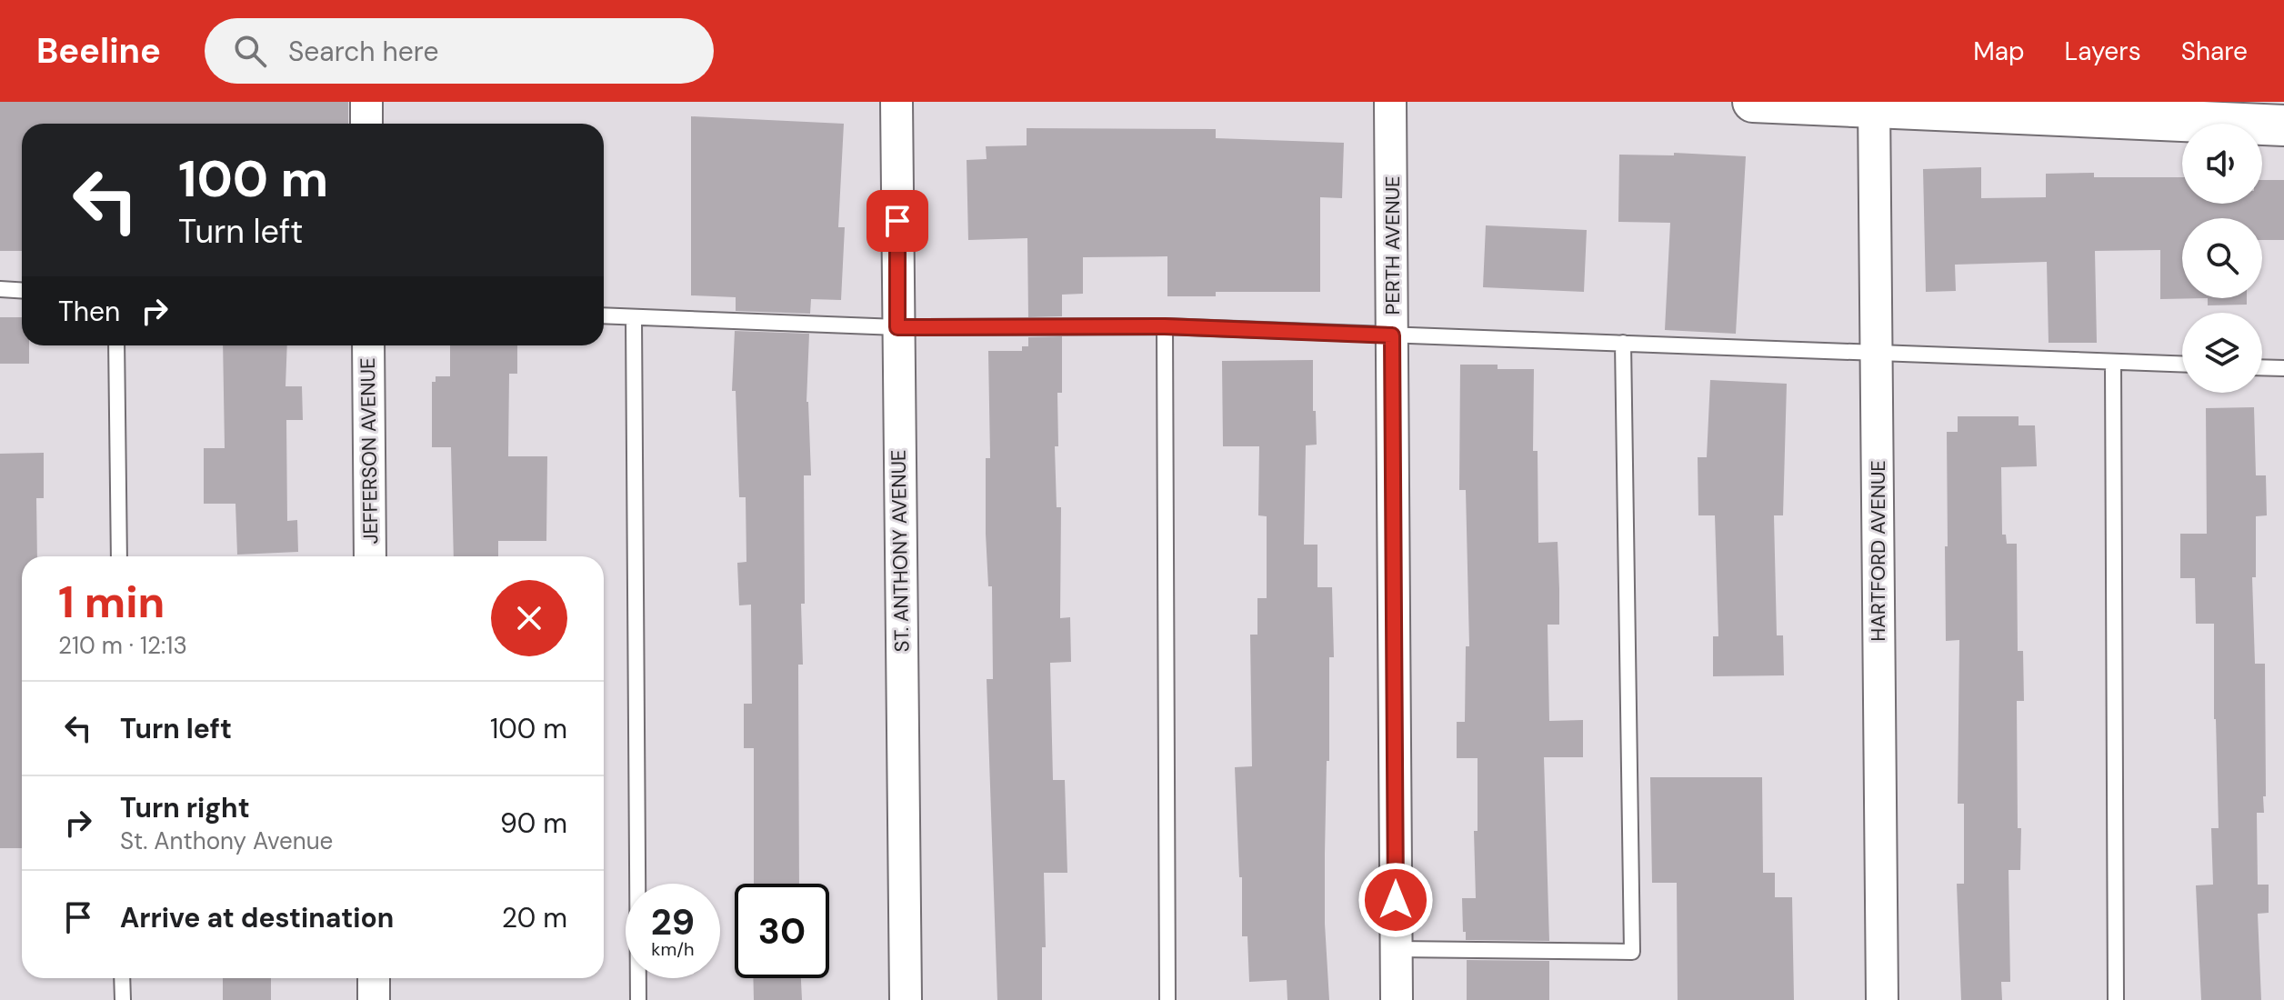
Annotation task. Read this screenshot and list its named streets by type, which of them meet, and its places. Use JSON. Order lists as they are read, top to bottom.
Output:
{
  "streets": {
    "street": [
      "PERTH AVENUE",
      "JEFFERSON AVENUE",
      "ST. ANTHONY AVENUE",
      "HARTFORD AVENUE"
    ]
  },
  "page": {
    "header": "Beeline",
    "search": "Search here",
    "nav": ["Map", "Layers", "Share"],
    "turn": ["100 m", "Turn left"],
    "then": "Then",
    "heading": ["1 min", "210 m · 12:13"],
    "list": [
      {
        "name": "Turn left",
        "value": "100 m"
      },
      {
        "name": "Turn right",
        "note": "St. Anthony Avenue",
        "value": "90 m"
      },
      {
        "name": "Arrive at destination",
        "value": "20 m"
      }
    ],
    "speed": "29 km/h",
    "limit": "30"
  }
}
